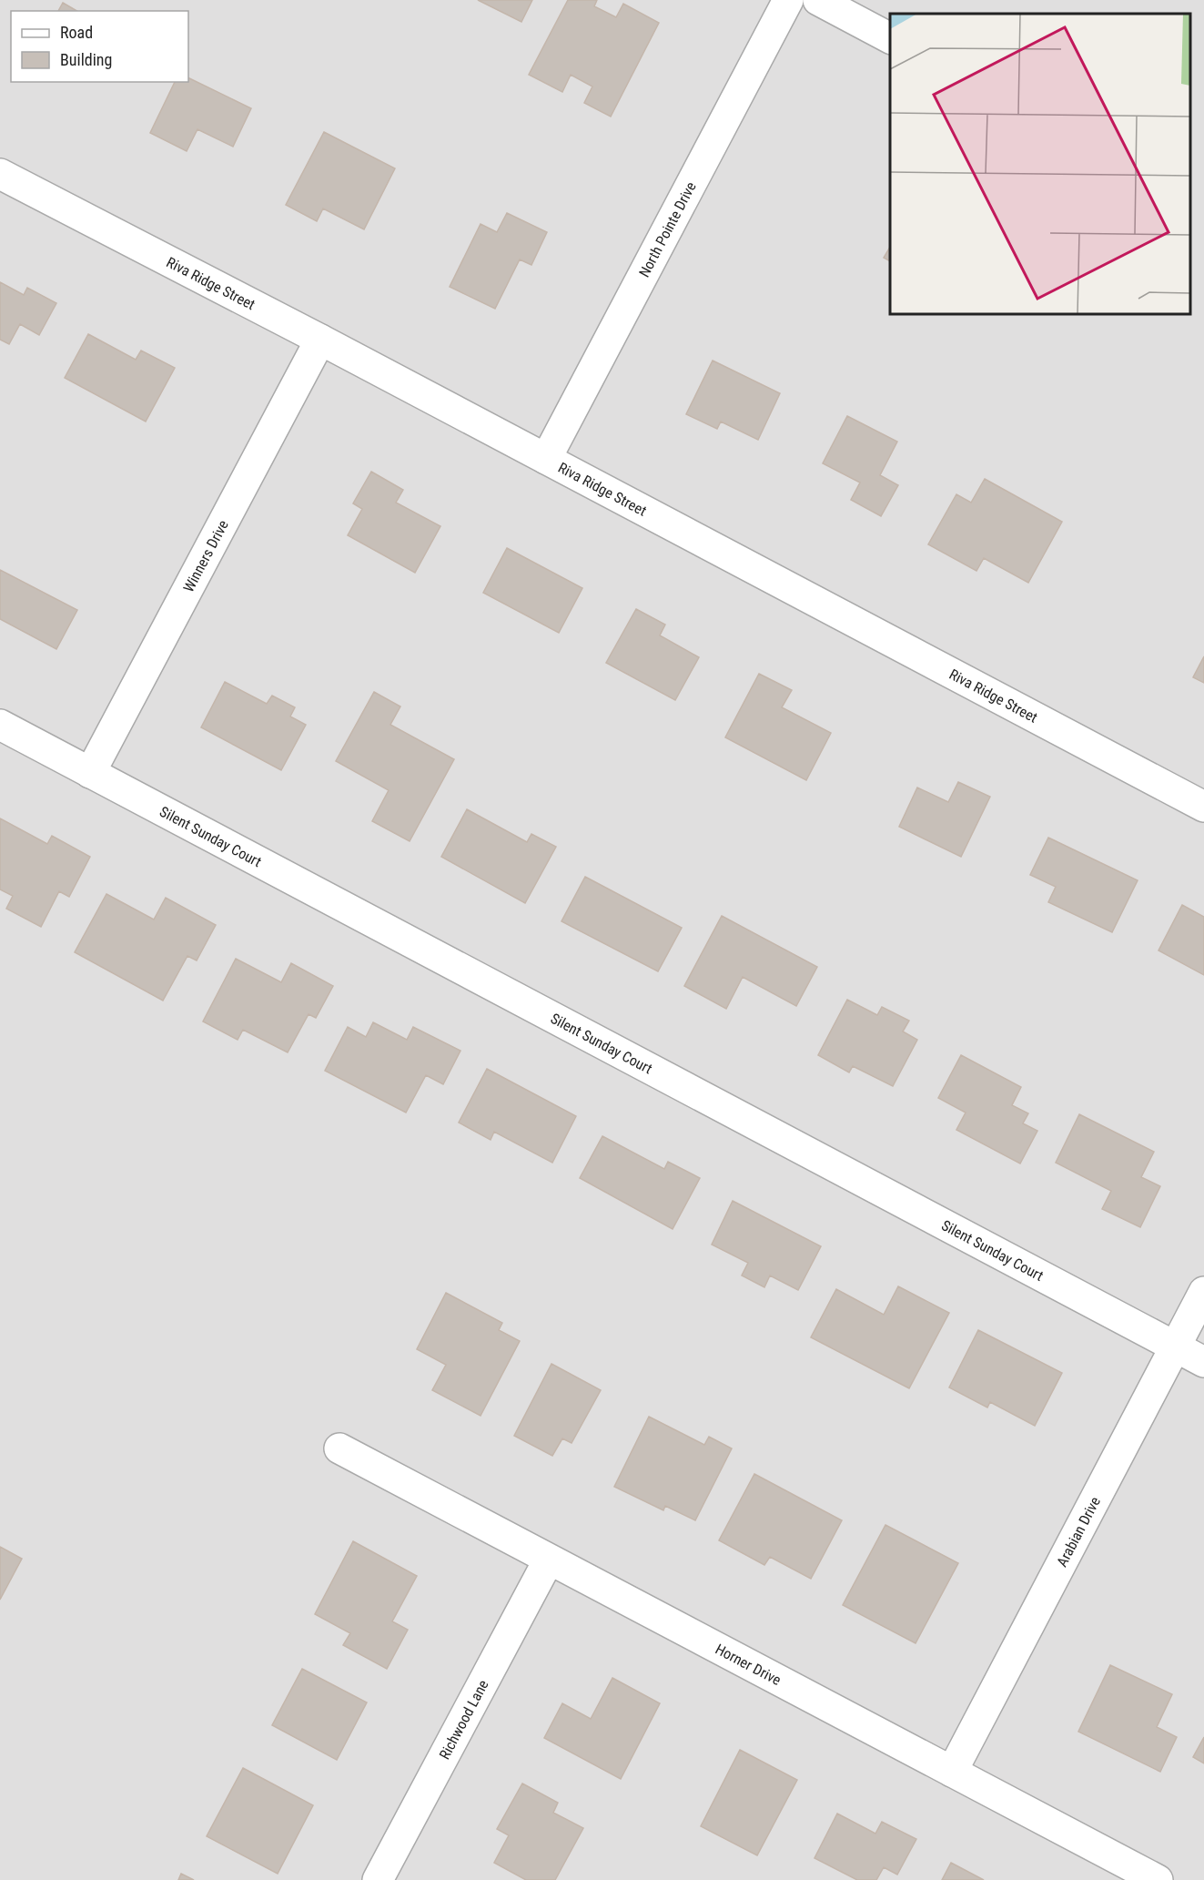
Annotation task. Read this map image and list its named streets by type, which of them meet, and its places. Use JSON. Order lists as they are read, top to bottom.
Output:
{
  "streets": {
    "street": [
      "North Pointe Drive",
      "Riva Ridge Street",
      "Winners Drive",
      "Silent Sunday Court",
      "Arabian Drive",
      "Horner Drive",
      "Richwood Lane"
    ]
  },
  "crossings": [
    ["North Pointe Drive", "Riva Ridge Street"],
    ["Riva Ridge Street", "Winners Drive"],
    ["Winners Drive", "Silent Sunday Court"],
    ["Silent Sunday Court", "Arabian Drive"],
    ["Arabian Drive", "Horner Drive"],
    ["Horner Drive", "Richwood Lane"]
  ],
  "legend": ["Road", "Building"]
}
